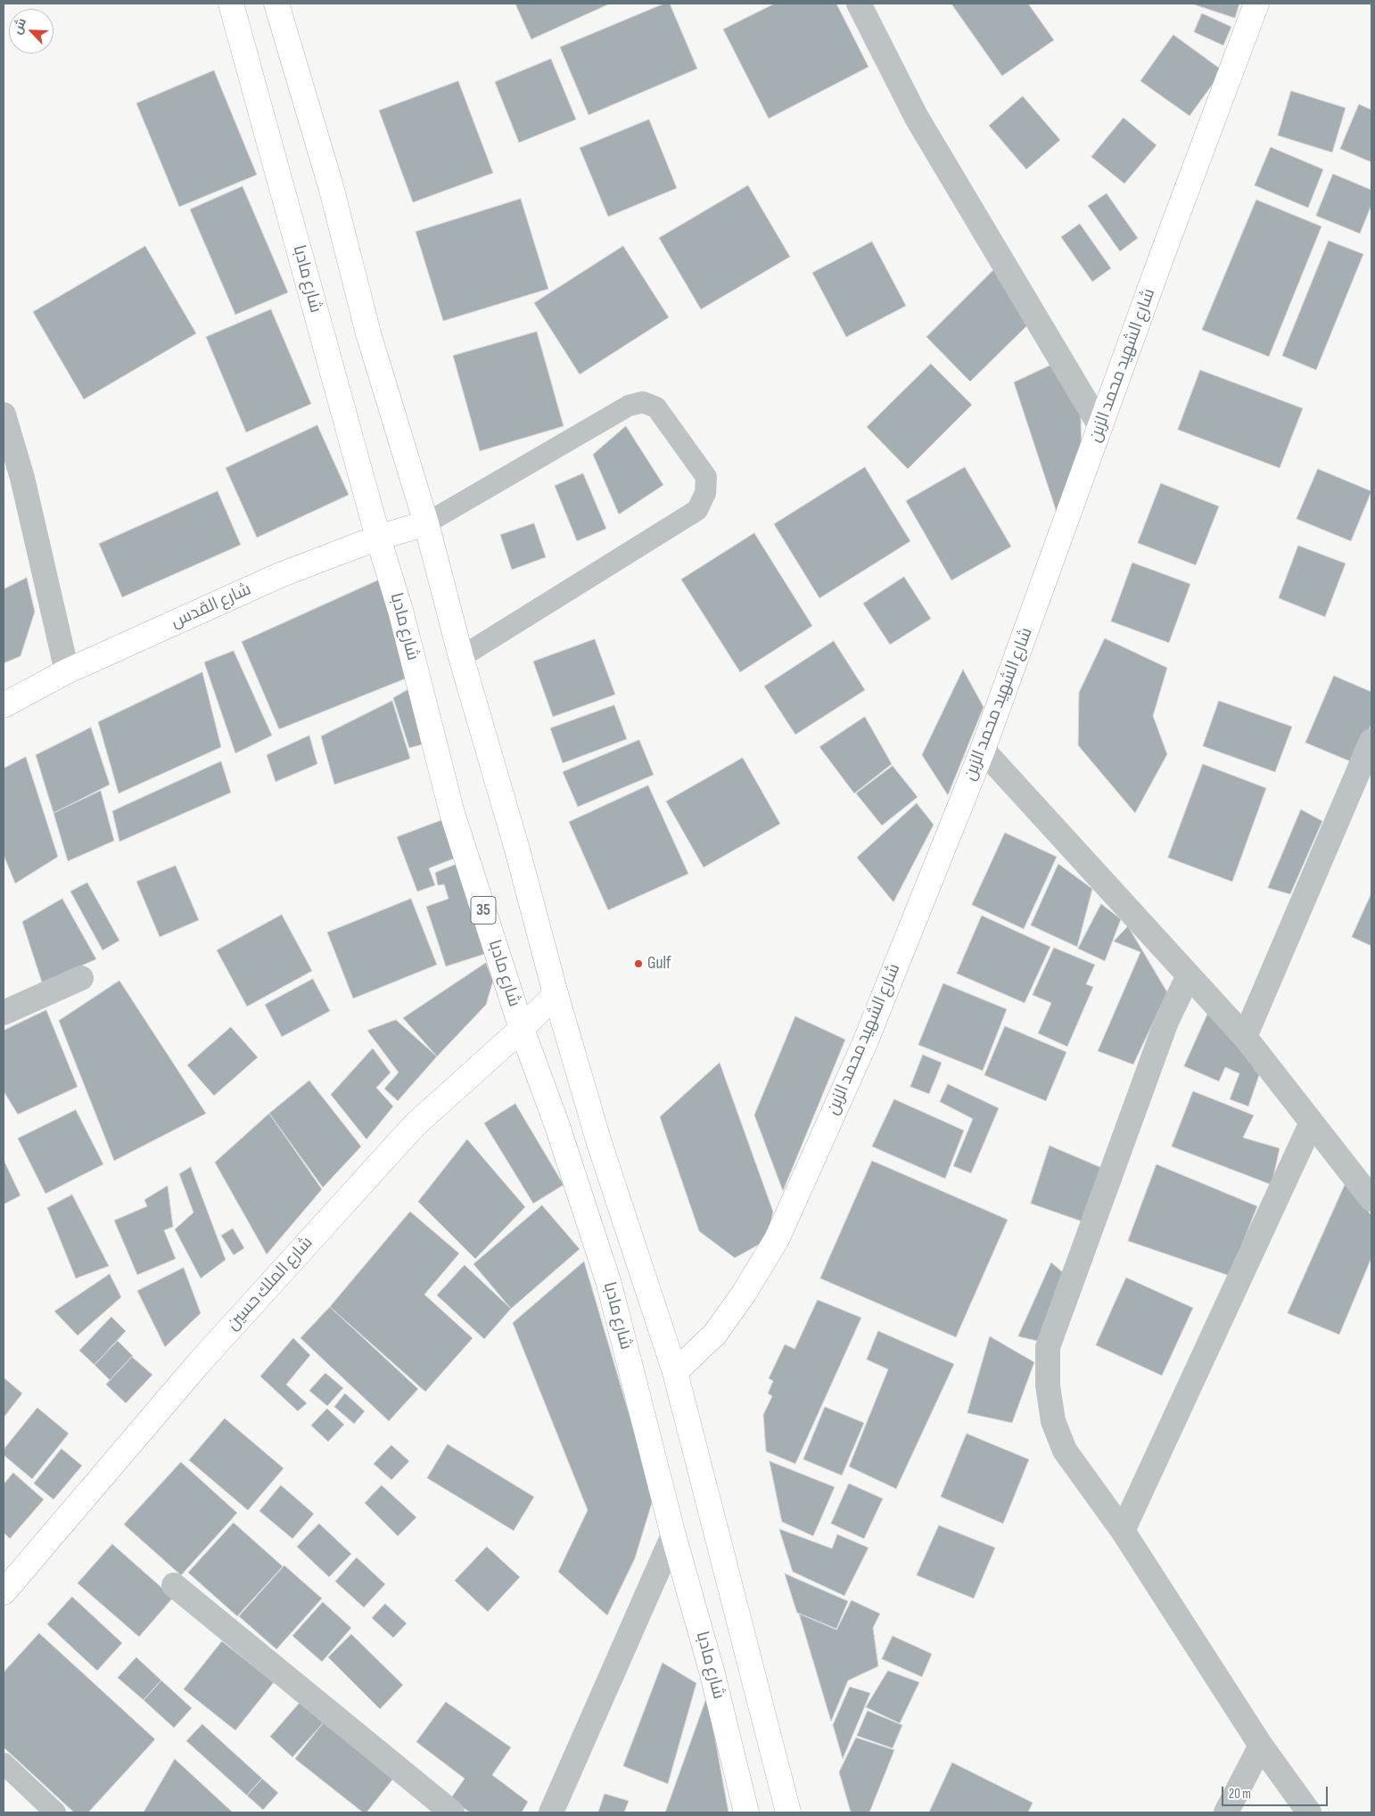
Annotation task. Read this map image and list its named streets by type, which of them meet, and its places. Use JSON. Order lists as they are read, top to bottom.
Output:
{
  "streets": {
    "main road": [
      "شارع مادبا",
      "شارع الشهيد محمد الزبن",
      "شارع القدس",
      "35",
      "شارع الملك حسين"
    ]
  },
  "crossings": [
    ["شارع مادبا", "شارع القدس"],
    ["شارع مادبا", "شارع الملك حسين"]
  ],
  "places": ["Gulf"],
  "scale_bar": "20 m",
  "north": "top left"
}
